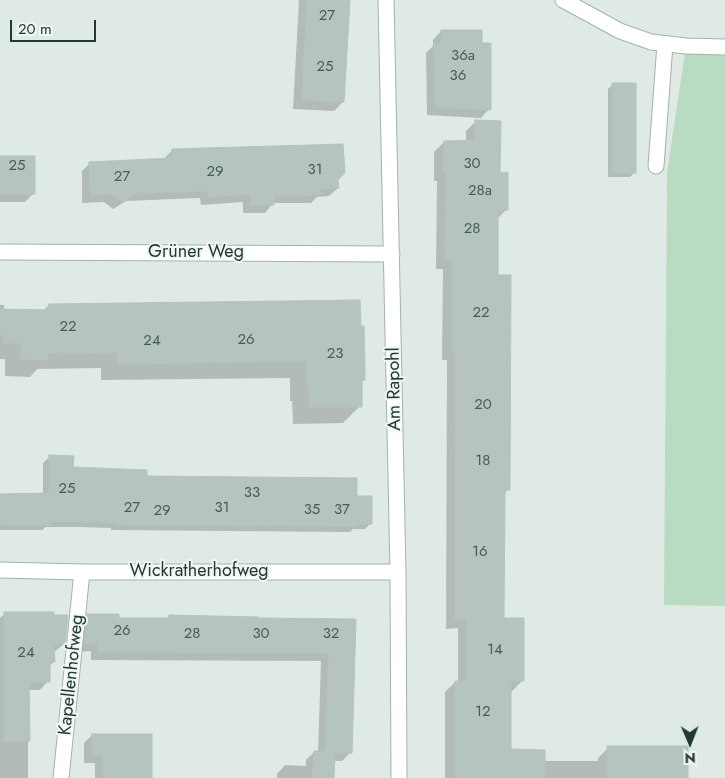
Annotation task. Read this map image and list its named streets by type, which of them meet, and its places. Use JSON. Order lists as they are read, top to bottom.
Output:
{
  "streets": {
    "street": [
      "Grüner Weg",
      "Am Rapohl",
      "Wickratherhofweg",
      "Kapellenhofweg"
    ]
  },
  "crossings": [
    ["Grüner Weg", "Am Rapohl"],
    ["Am Rapohl", "Wickratherhofweg"],
    ["Wickratherhofweg", "Kapellenhofweg"]
  ],
  "house_numbers": [
    "27",
    "36a",
    "25",
    "36",
    "30",
    "25",
    "31",
    "29",
    "27",
    "28a",
    "28",
    "22",
    "22",
    "26",
    "24",
    "23",
    "20",
    "18",
    "25",
    "33",
    "27",
    "31",
    "35",
    "37",
    "29",
    "16",
    "26",
    "28",
    "30",
    "32",
    "14",
    "24",
    "12"
  ],
  "scale_bar": "20 m",
  "north": "bottom"
}
